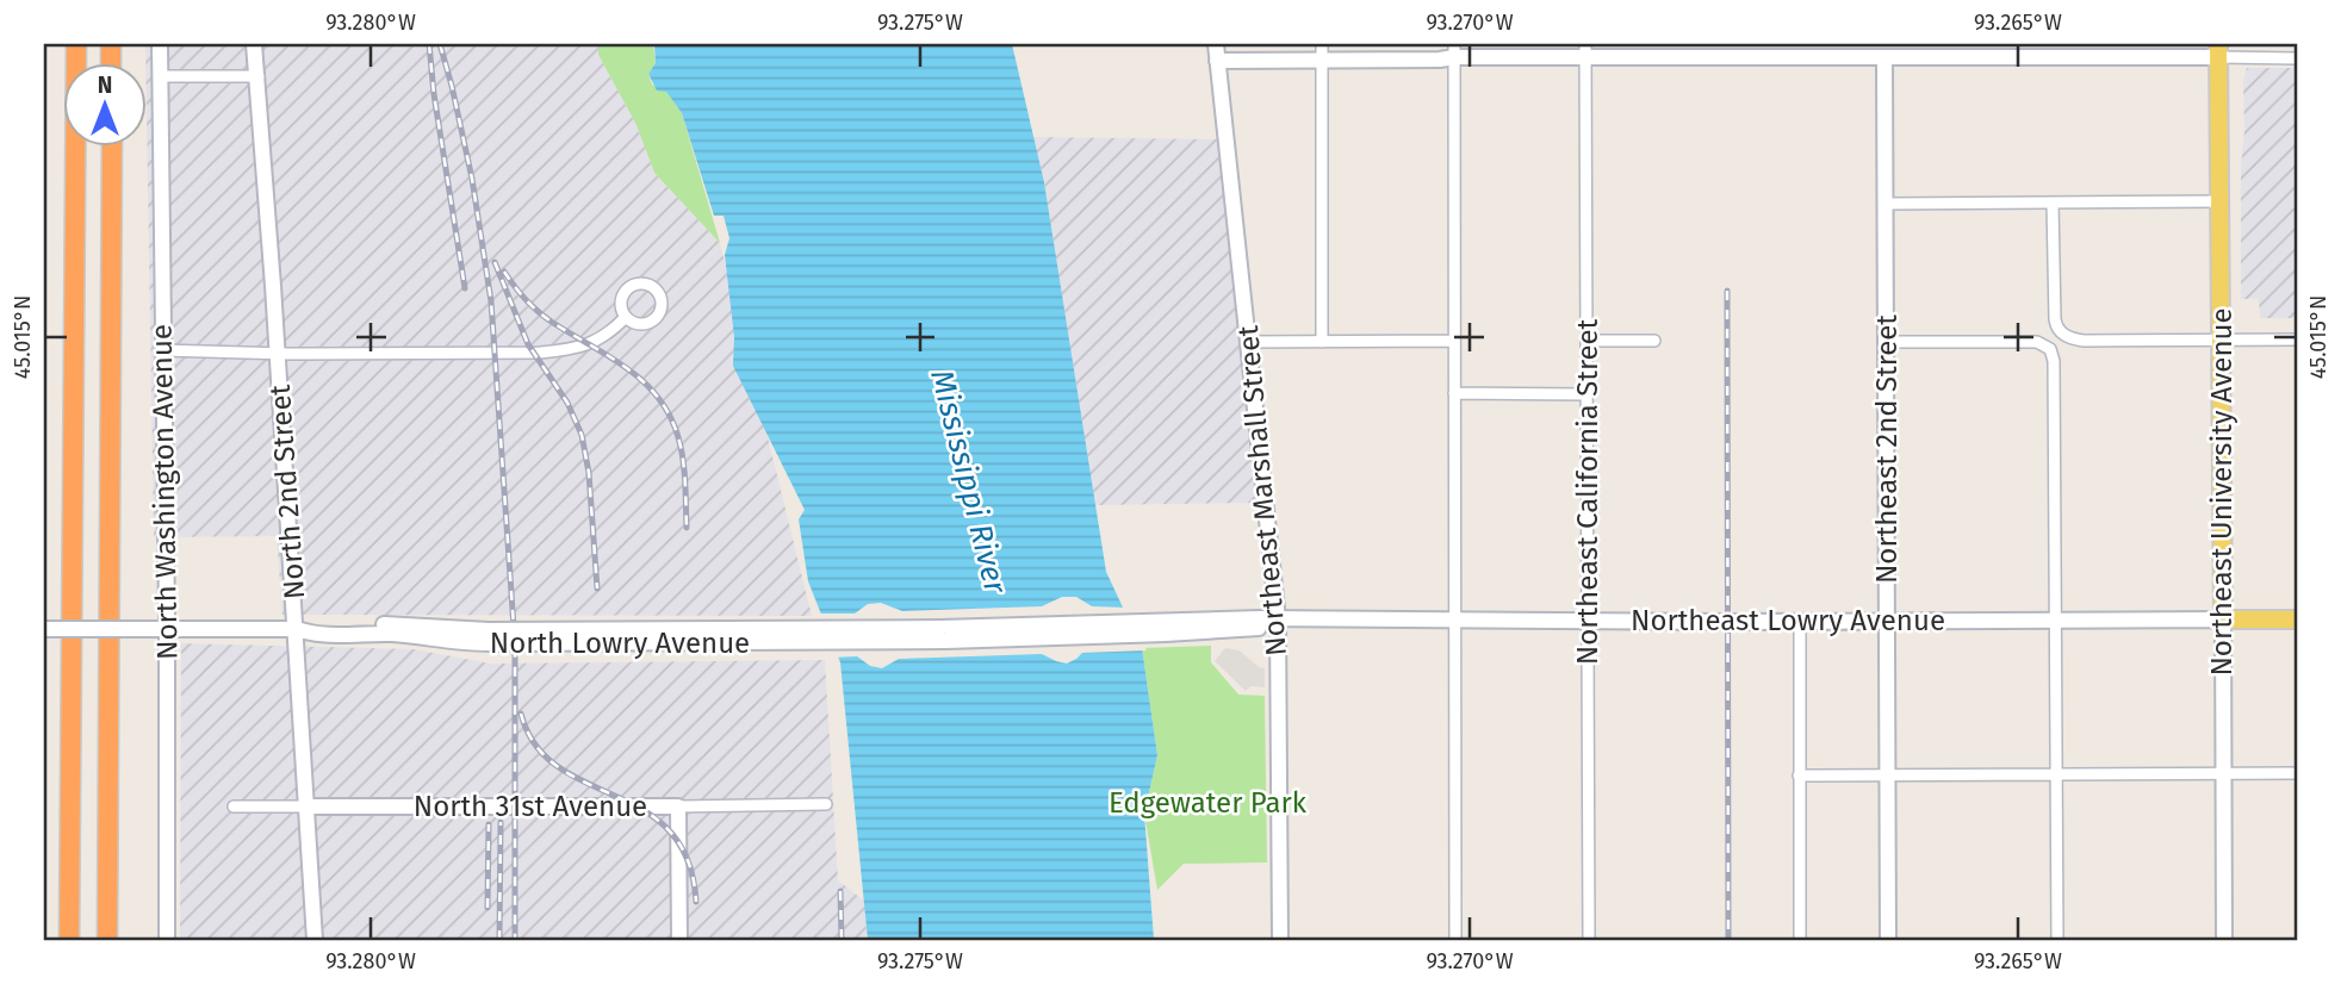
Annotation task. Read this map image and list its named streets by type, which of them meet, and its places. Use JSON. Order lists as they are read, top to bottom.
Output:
{
  "streets": {
    "main road": ["Northeast University Avenue", "Northeast Lowry Avenue"],
    "street": [
      "Northeast 2nd Street",
      "Northeast Marshall Street",
      "North Washington Avenue",
      "North 2nd Street",
      "Northeast California Street",
      "North Lowry Avenue",
      "North 31st Avenue"
    ]
  },
  "crossings": [
    ["Northeast 2nd Street", "Northeast Lowry Avenue"],
    ["Northeast Marshall Street", "Northeast Lowry Avenue"],
    ["North Washington Avenue", "North Lowry Avenue"],
    ["North 2nd Street", "North Lowry Avenue"],
    ["North 2nd Street", "North 31st Avenue"],
    ["Northeast California Street", "Northeast Lowry Avenue"],
    ["Northeast University Avenue", "Northeast Lowry Avenue"],
    ["Northeast Lowry Avenue", "North Lowry Avenue"]
  ],
  "water": ["Mississippi River"],
  "parks": ["Edgewater Park"],
  "north": "top",
  "coordinates": [
    "93.280°W",
    "93.275°W",
    "93.270°W",
    "93.265°W",
    "45.015°N"
  ]
}
